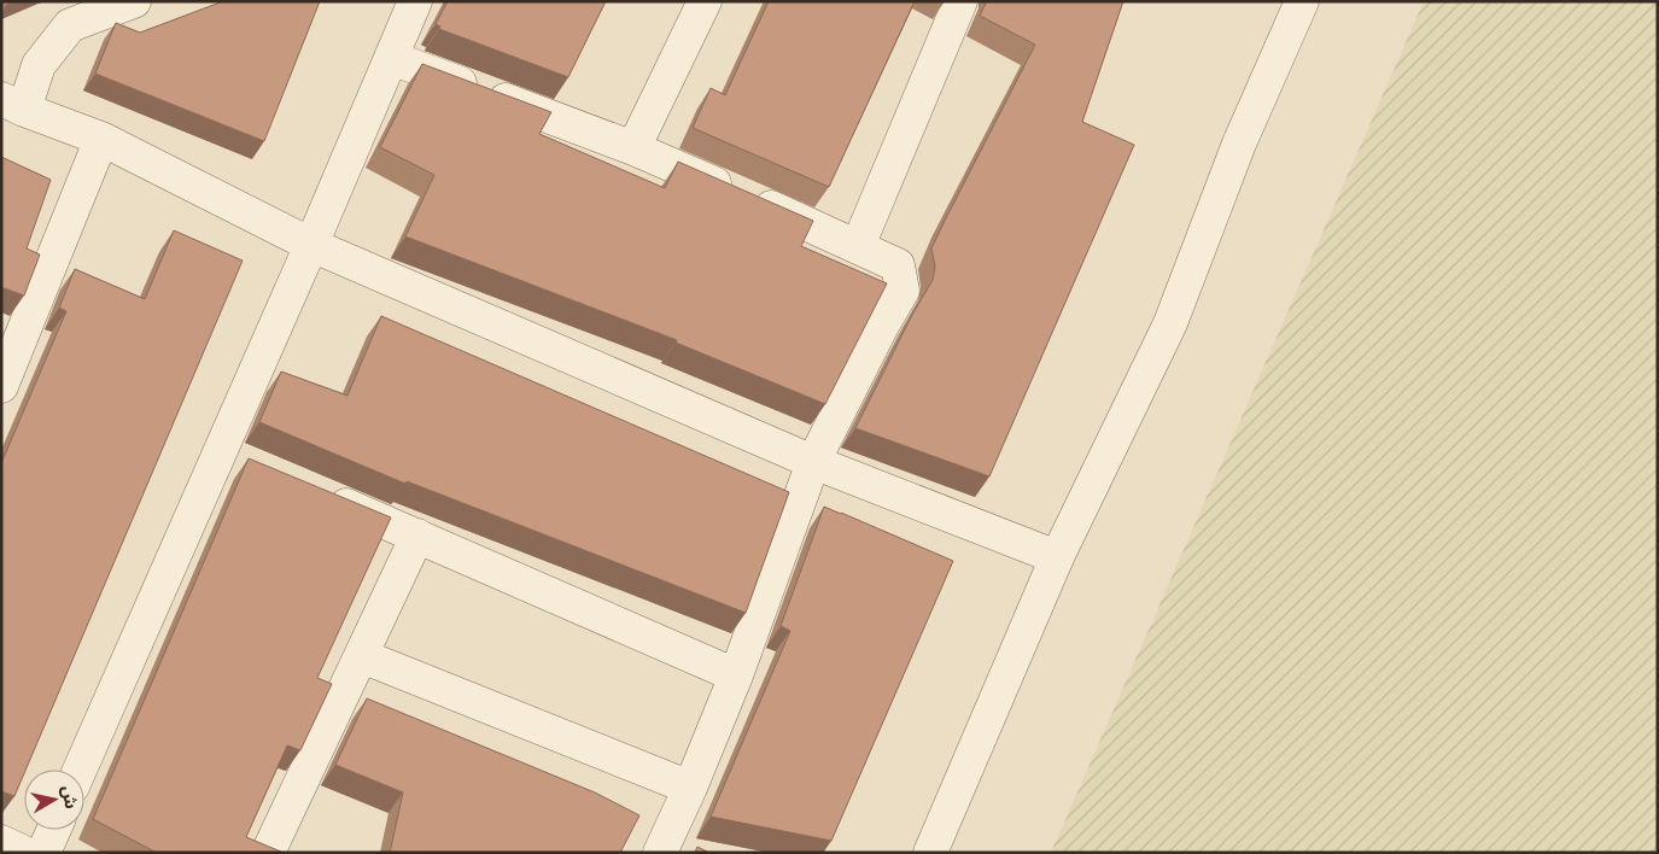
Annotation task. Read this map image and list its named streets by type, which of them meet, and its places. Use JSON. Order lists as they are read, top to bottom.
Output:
{
  "north": "right"
}
